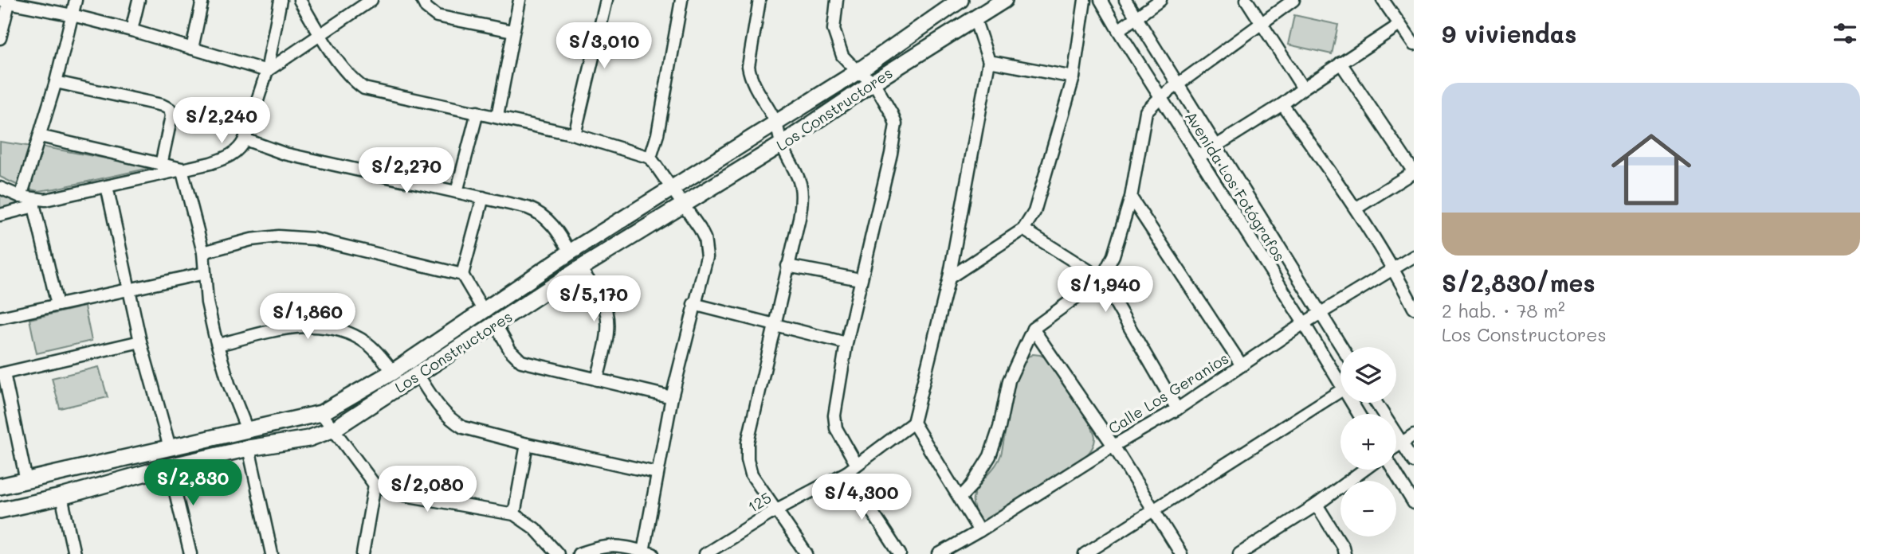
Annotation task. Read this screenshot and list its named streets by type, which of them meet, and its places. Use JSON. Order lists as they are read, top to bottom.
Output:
{
  "streets": {
    "main road": ["Los Constructores"],
    "street": ["Avenida Los Fotógrafos", "Calle Los Geranios", "125"]
  },
  "crossings": [
    ["Avenida Los Fotógrafos", "Calle Los Geranios"]
  ],
  "page": {
    "heading": "9 viviendas",
    "price": [
      "S/3,010",
      "S/2,240",
      "S/2,270",
      "S/1,940",
      "S/5,170",
      "S/1,860",
      "S/2,830",
      "S/2,080",
      "S/4,300"
    ],
    "list": [
      {
        "name": "S/2,830/mes",
        "note": "2 hab. · 78 m² · Los Constructores"
      }
    ],
    "map_buttons": ["+", "−"]
  }
}
